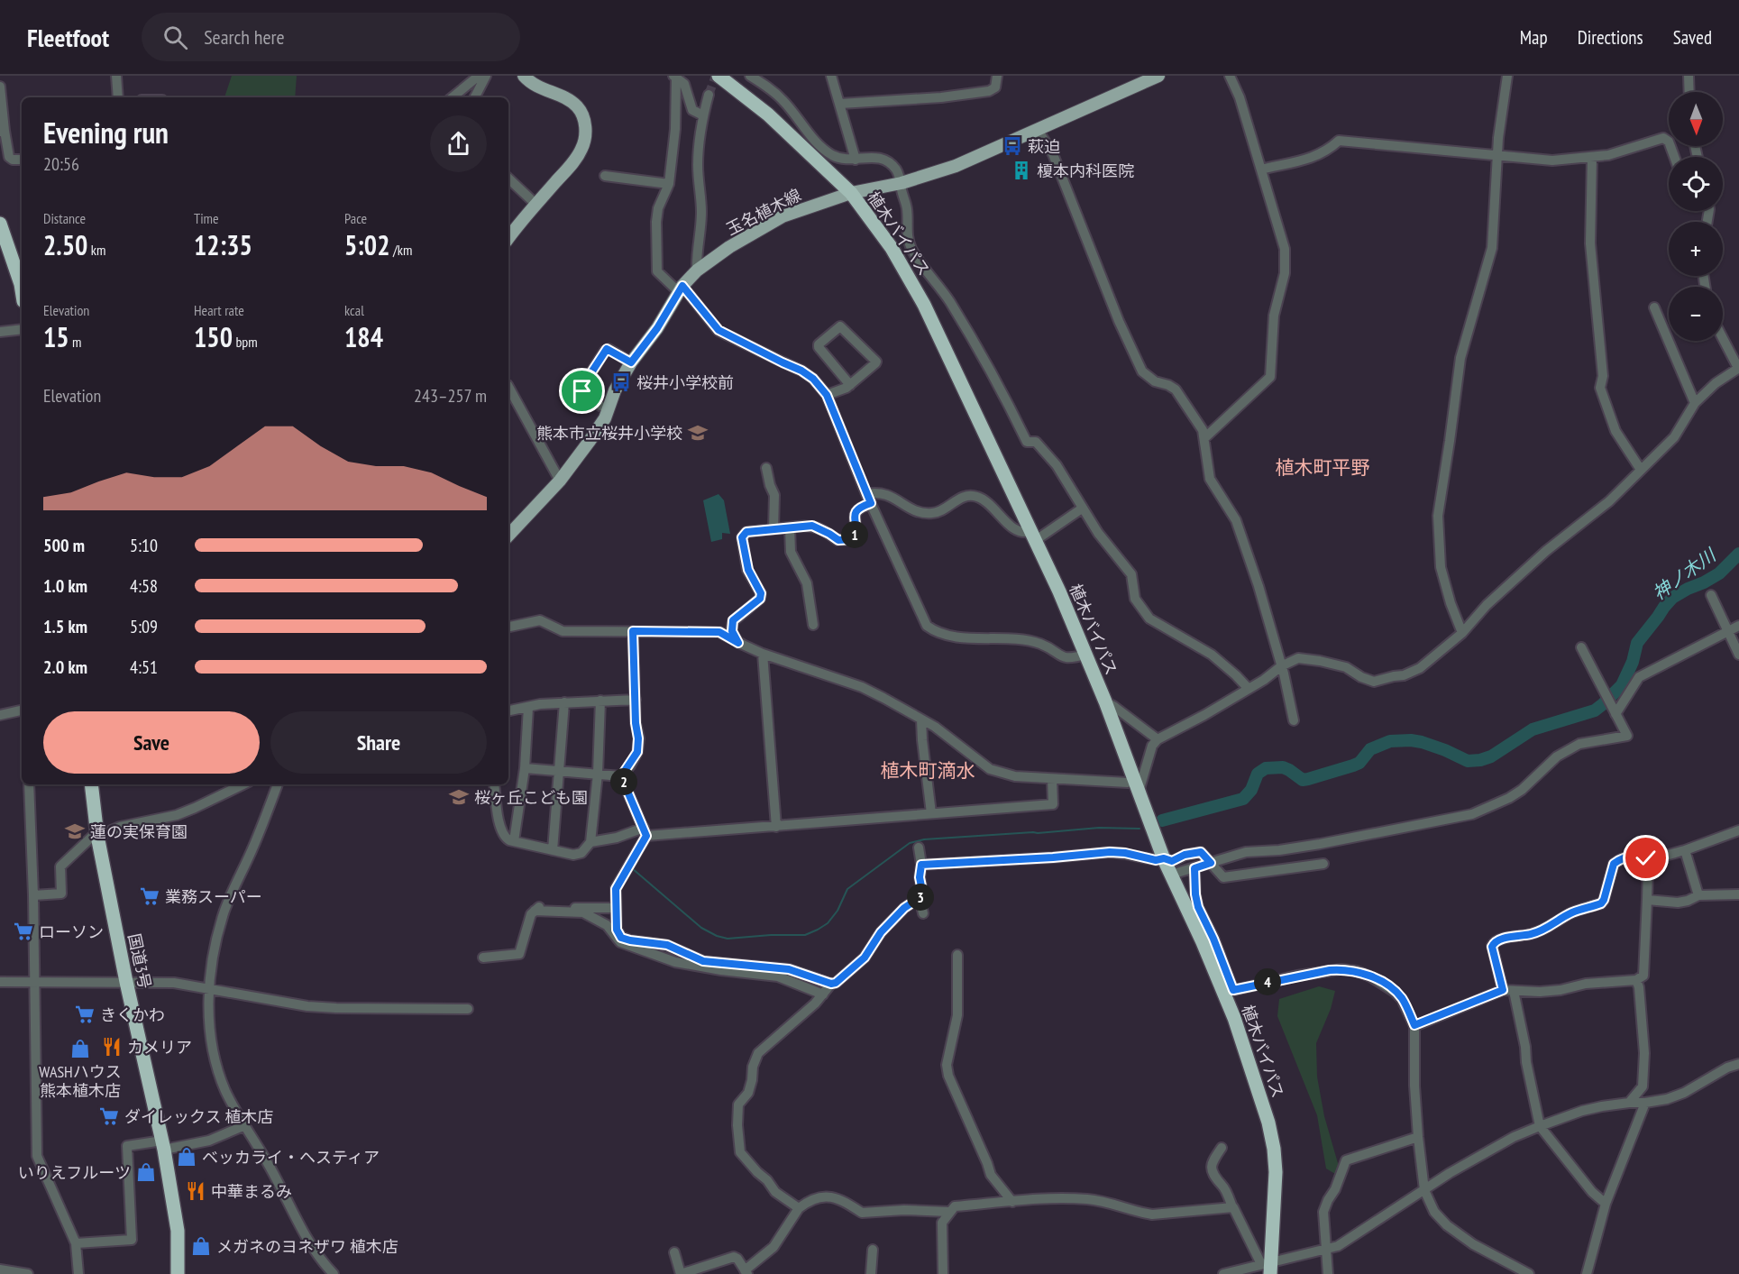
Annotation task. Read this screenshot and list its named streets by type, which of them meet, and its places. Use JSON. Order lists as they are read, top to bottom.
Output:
{
  "streets": {
    "highway": ["植木バイパス", "国道3号"],
    "main road": ["玉名植木線"]
  },
  "crossings": [
    ["玉名植木線", "植木バイパス"]
  ],
  "districts": ["植木町平野", "植木町滴水"],
  "water": ["神ノ木川"],
  "places": {
    "bus stop": ["萩迫", "桜井小学校前"],
    "building": ["榎本内科医院"],
    "school or university": ["熊本市立桜井小学校", "桜ヶ丘こども園", "蓮の実保育園"],
    "supermarket": [
      "業務スーパー",
      "ローソン",
      "きくかわ",
      "ダイレックス 植木店"
    ],
    "restaurant": ["カメリア", "中華まるみ"],
    "shop": [
      "WASHハウス 熊本植木店",
      "ベッカライ・ヘスティア",
      "いりえフルーツ",
      "メガネのヨネザワ 植木店"
    ]
  },
  "north": "bottom",
  "page": {
    "header": "Fleetfoot",
    "search": "Search here",
    "nav": ["Map", "Directions", "Saved"],
    "map_buttons": ["+", "−"],
    "heading": ["Evening run", "20:56"],
    "stats": [
      ["Distance", "2.50 km"],
      ["Time", "12:35"],
      ["Pace", "5:02 /km"],
      ["Elevation", "15 m"],
      ["Heart rate", "150 bpm"],
      ["kcal", "184"]
    ],
    "chart": ["Elevation", "243–257 m"],
    "pins": [
      "1",
      "2",
      "3",
      "4"
    ],
    "list": [
      {
        "name": "500 m",
        "note": "5:10"
      },
      {
        "name": "1.0 km",
        "note": "4:58"
      },
      {
        "name": "1.5 km",
        "note": "5:09"
      },
      {
        "name": "2.0 km",
        "note": "4:51"
      }
    ],
    "buttons": ["Save", "Share"]
  }
}
